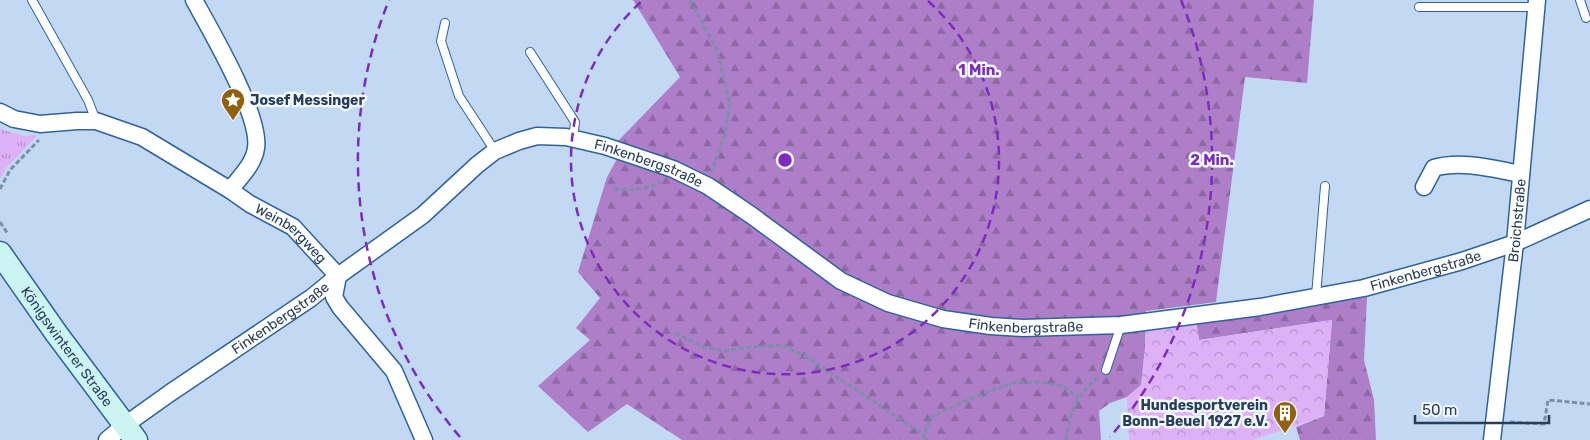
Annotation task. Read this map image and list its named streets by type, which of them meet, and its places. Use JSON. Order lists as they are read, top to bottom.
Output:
{
  "streets": {
    "main road": ["Königswinterer Straße"],
    "street": ["Finkenbergstraße", "Broichstraße", "Weinbergweg"]
  },
  "crossings": [
    ["Finkenbergstraße", "Broichstraße"],
    ["Finkenbergstraße", "Weinbergweg"],
    ["Finkenbergstraße", "Königswinterer Straße"]
  ],
  "places": {
    "place": ["Josef Messinger"],
    "building": ["Hundesportverein Bonn-Beuel 1927 e.V."]
  },
  "scale_bar": "50 m",
  "rings": ["1 Min.", "2 Min."]
}
